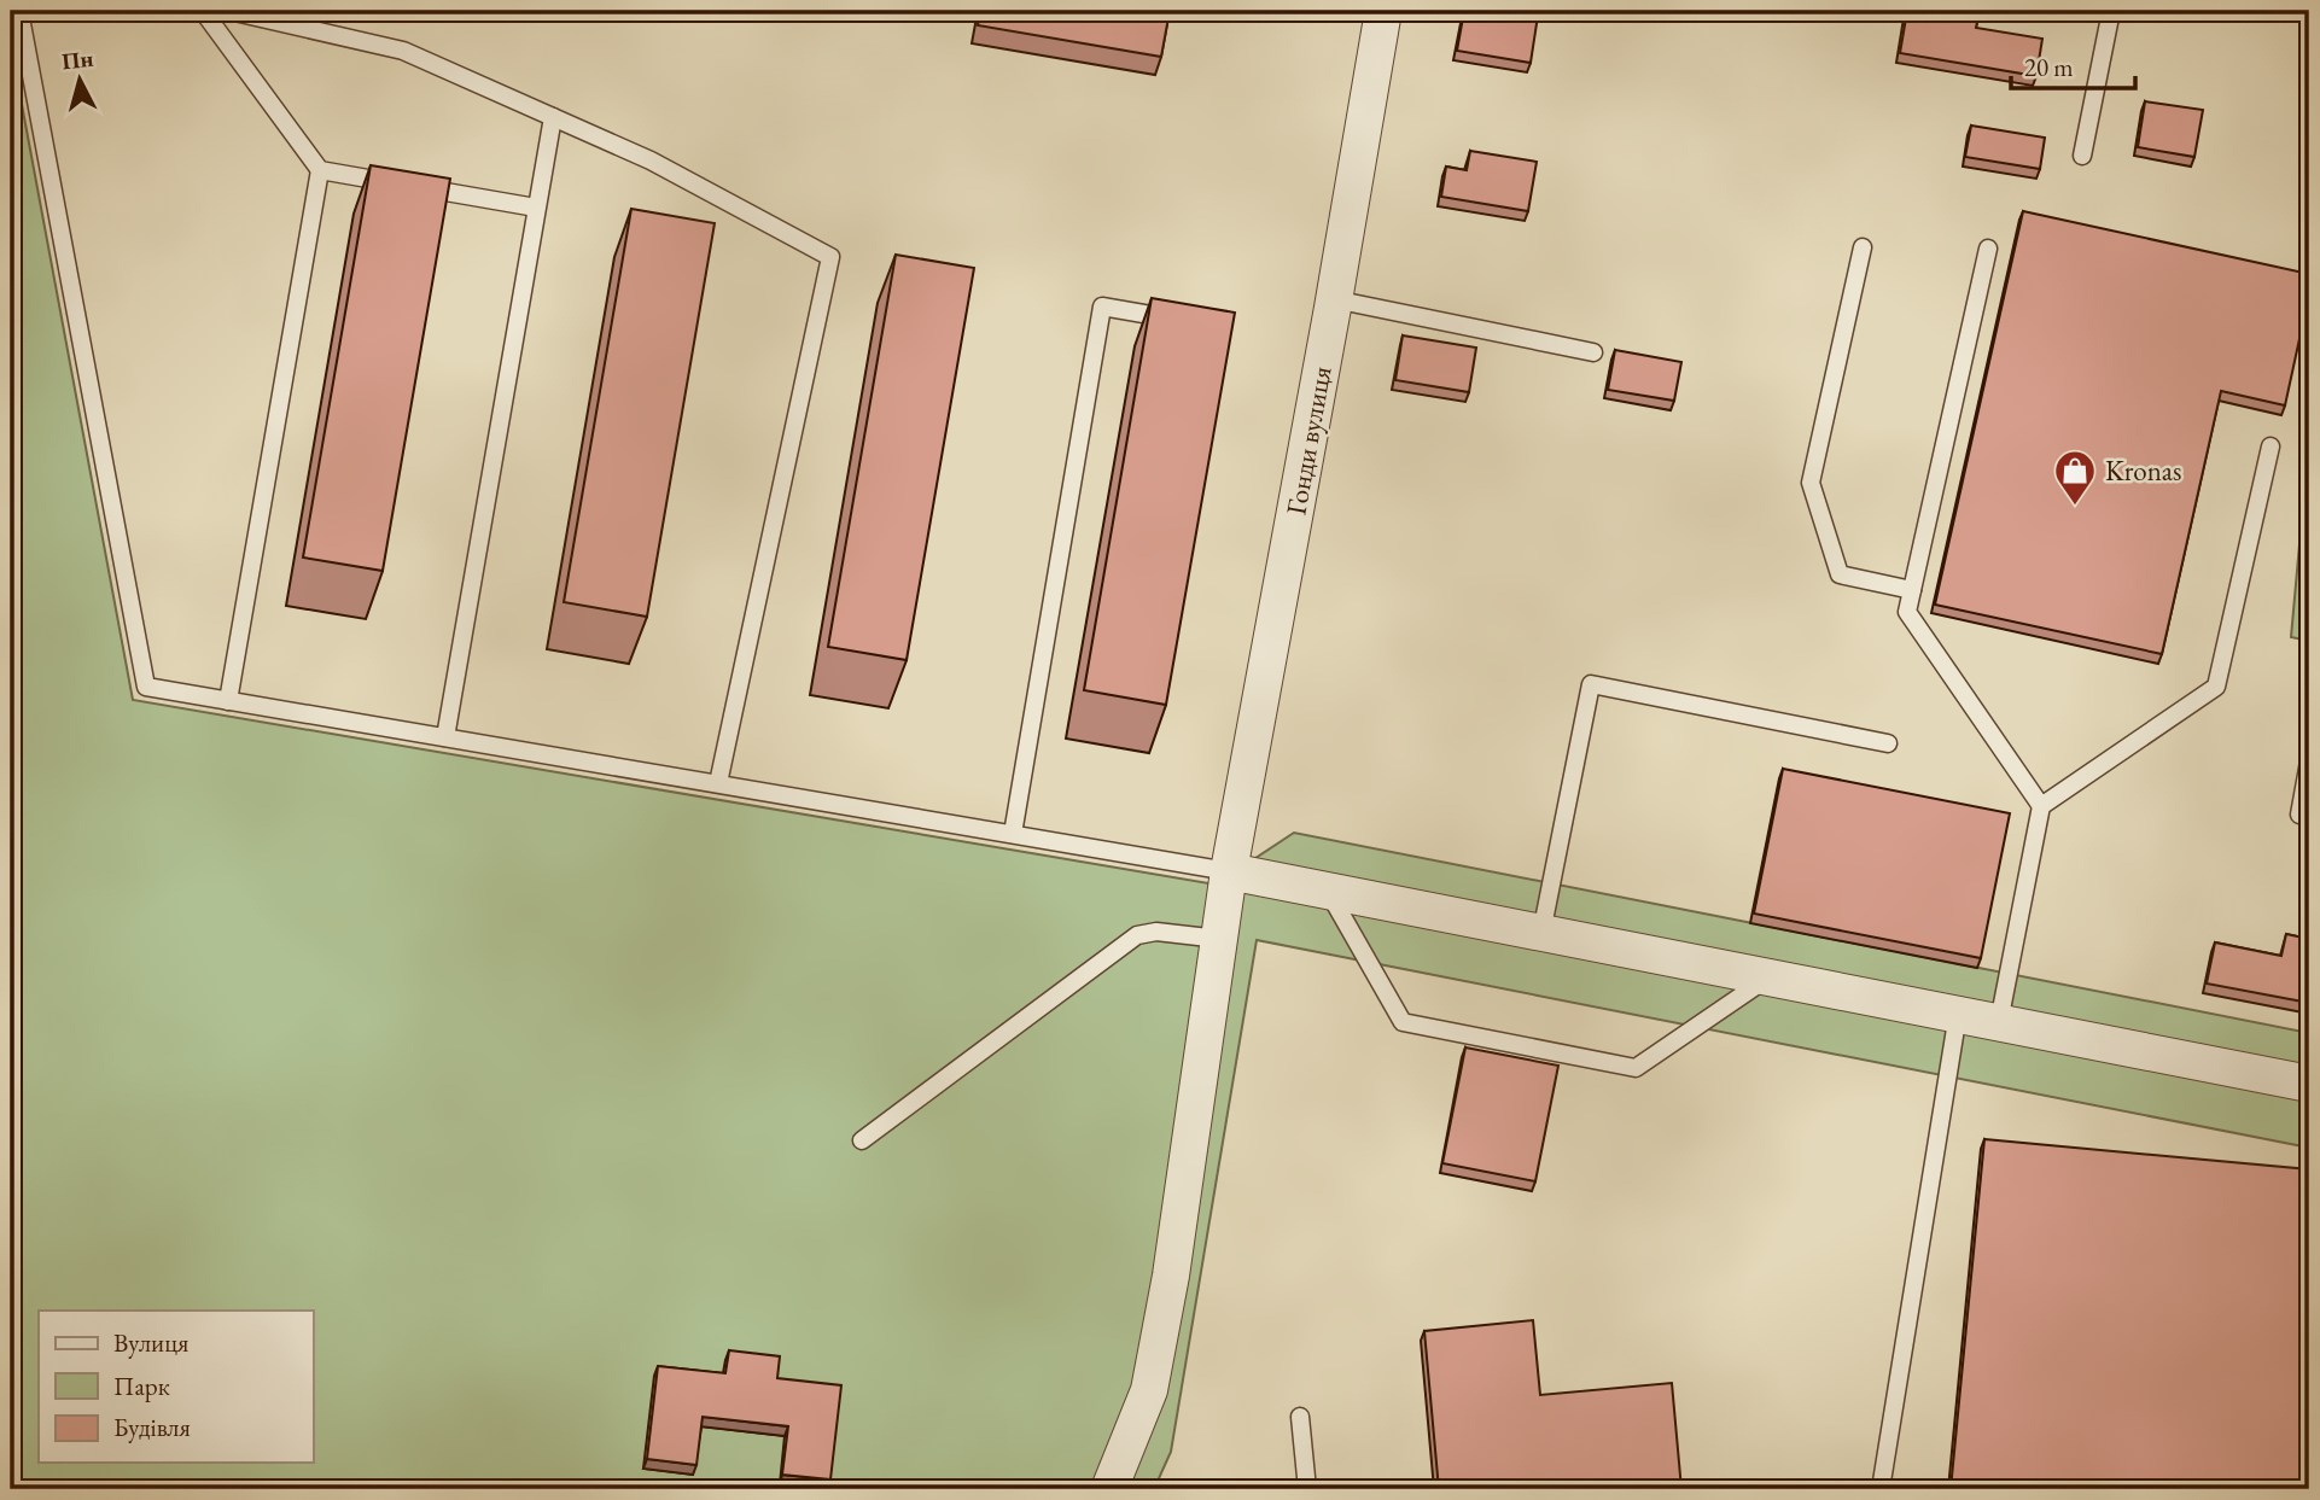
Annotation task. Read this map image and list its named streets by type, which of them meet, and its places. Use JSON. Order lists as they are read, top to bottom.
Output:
{
  "streets": {
    "street": ["Гонди вулиця"]
  },
  "places": {
    "shop": ["Kronas"]
  },
  "legend": ["Вулиця", "Парк", "Будівля"],
  "scale_bar": "20 m",
  "north": "top"
}
